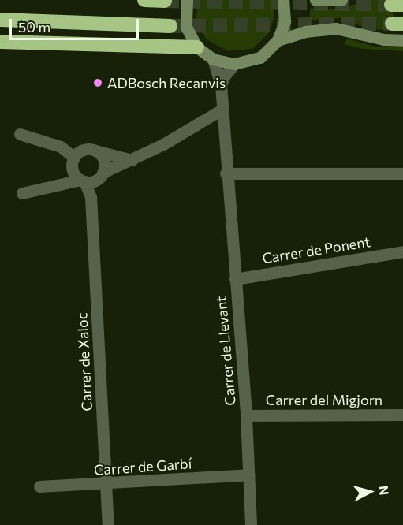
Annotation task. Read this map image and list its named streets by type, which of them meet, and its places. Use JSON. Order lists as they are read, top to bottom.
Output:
{
  "streets": {
    "street": [
      "Carrer de Ponent",
      "Carrer de Llevant",
      "Carrer de Xaloc",
      "Carrer del Migjorn",
      "Carrer de Garbí"
    ]
  },
  "crossings": [
    ["Carrer de Ponent", "Carrer de Llevant"],
    ["Carrer de Llevant", "Carrer del Migjorn"],
    ["Carrer de Llevant", "Carrer de Garbí"],
    ["Carrer de Xaloc", "Carrer de Garbí"]
  ],
  "places": ["ADBosch Recanvis"],
  "scale_bar": "50 m",
  "north": "right"
}
